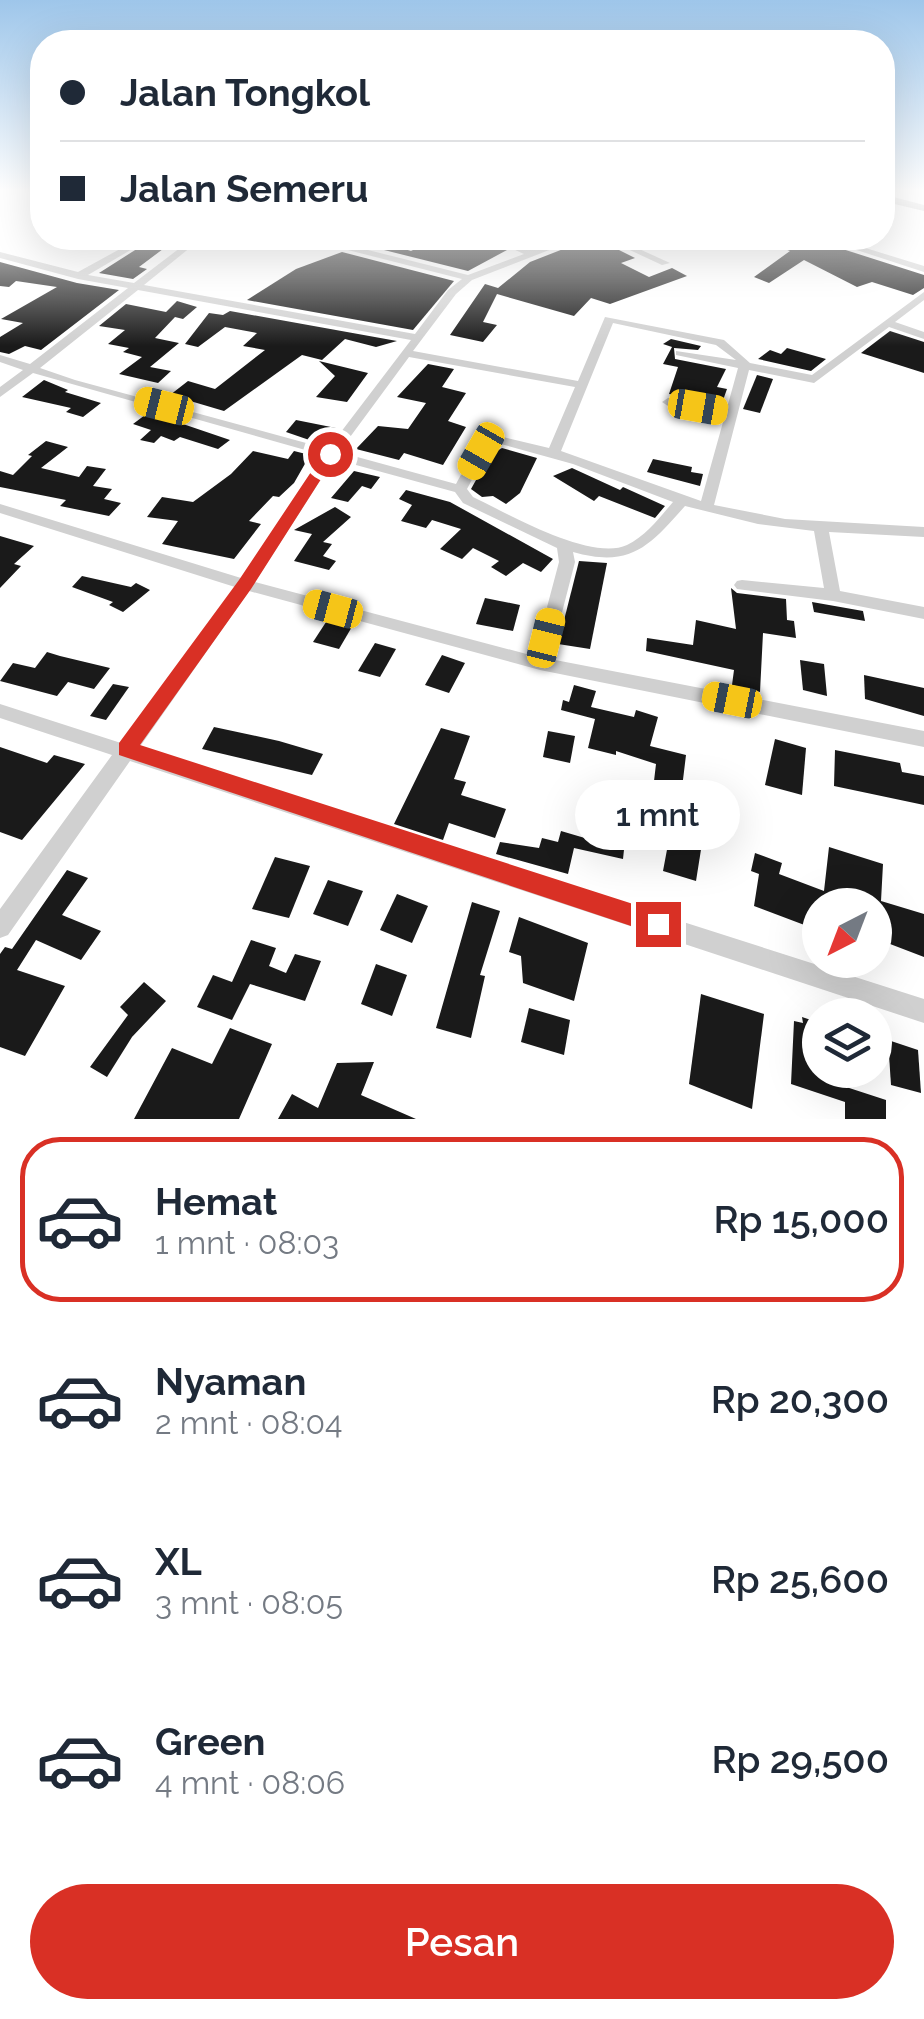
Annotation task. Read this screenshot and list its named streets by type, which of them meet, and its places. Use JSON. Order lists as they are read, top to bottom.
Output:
{
  "north": "bottom left",
  "page": {
    "banner": ["Jalan Tongkol", "Jalan Semeru"],
    "bubble": "1 mnt",
    "list": [
      {
        "name": "Hemat",
        "note": "1 mnt · 08:03",
        "value": "Rp 15,000"
      },
      {
        "name": "Nyaman",
        "note": "2 mnt · 08:04",
        "value": "Rp 20,300"
      },
      {
        "name": "XL",
        "note": "3 mnt · 08:05",
        "value": "Rp 25,600"
      },
      {
        "name": "Green",
        "note": "4 mnt · 08:06",
        "value": "Rp 29,500"
      }
    ],
    "buttons": "Pesan"
  }
}
